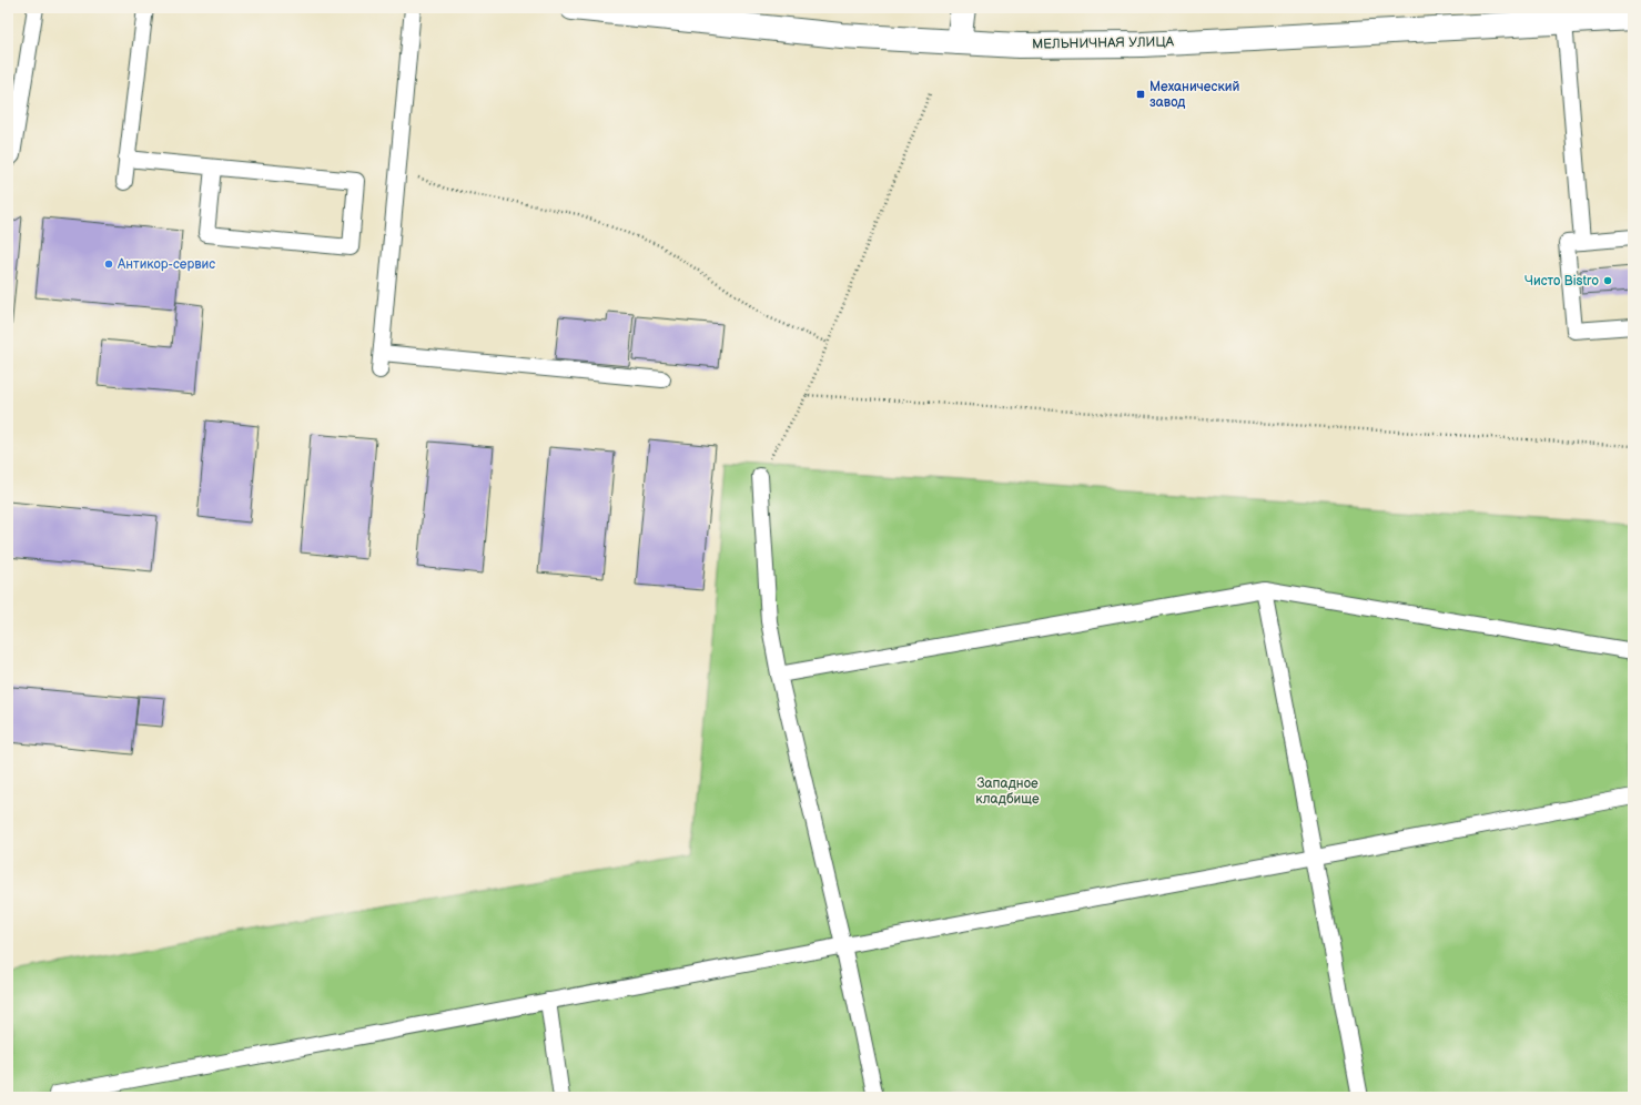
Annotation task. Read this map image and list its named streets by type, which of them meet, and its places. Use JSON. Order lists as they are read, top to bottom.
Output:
{
  "streets": {
    "main road": ["МЕЛЬНИЧНАЯ УЛИЦА"]
  },
  "parks": ["Западное кладбище"],
  "places": {
    "transit": ["Механический завод"],
    "other": ["Антикор-сервис", "Чисто Bistro"]
  }
}
